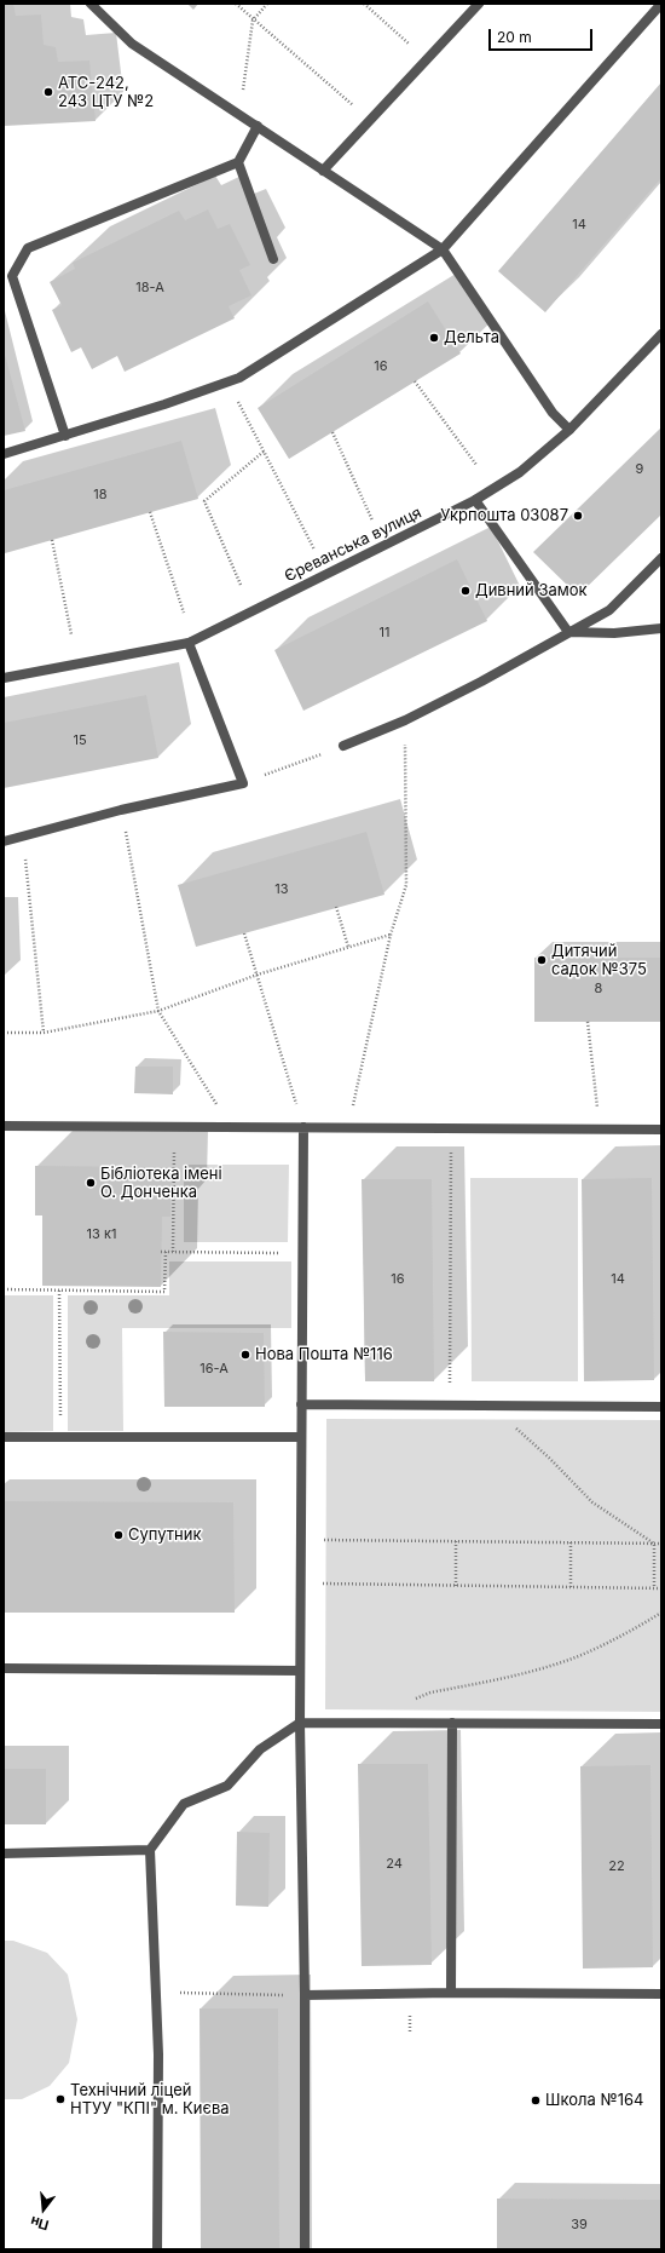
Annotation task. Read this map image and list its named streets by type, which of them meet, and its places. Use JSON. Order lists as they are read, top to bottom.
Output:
{
  "streets": {
    "street": ["Єреванська вулиця"]
  },
  "places": [
    "АТС-242, 243 ЦТУ №2",
    "Дельта",
    "Укрпошта 03087",
    "Дивний Замок",
    "Дитячий садок №375",
    "Бібліотека імені О. Донченка",
    "Нова Пошта №116",
    "Супутник",
    "Технічний ліцей НТУУ \"КПІ\" м. Києва",
    "Школа №164"
  ],
  "house_numbers": [
    "14",
    "18-А",
    "16",
    "9",
    "18",
    "11",
    "15",
    "13",
    "8",
    "13 к1",
    "16",
    "14",
    "16-А",
    "24",
    "22",
    "39"
  ],
  "scale_bar": "20 m",
  "north": "bottom"
}
